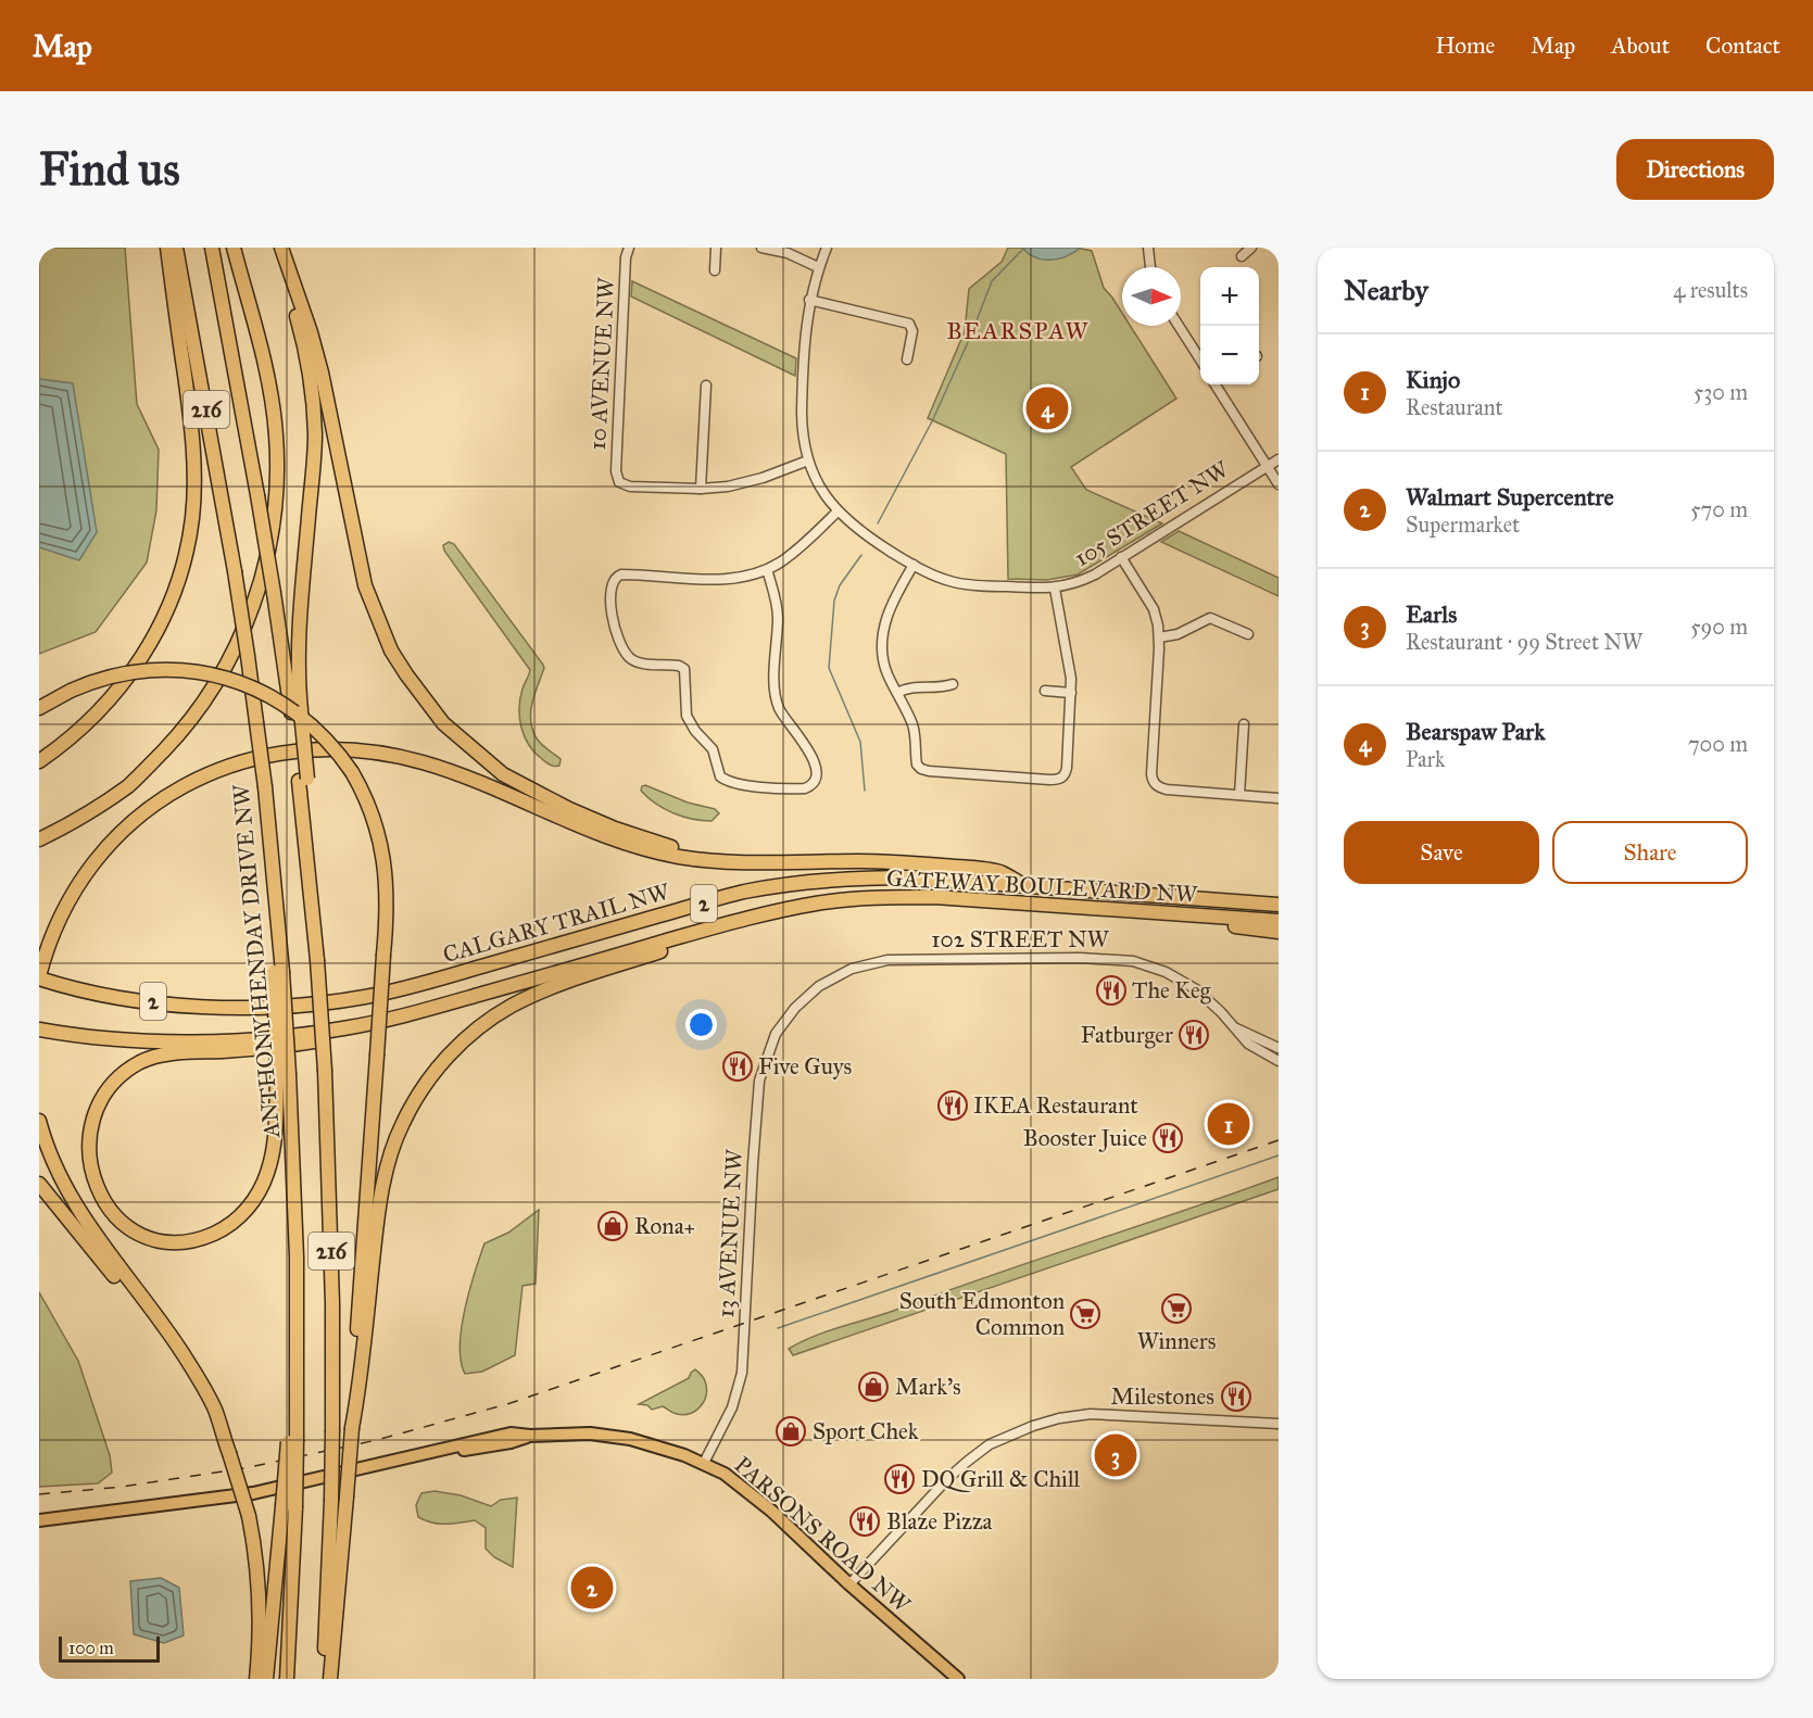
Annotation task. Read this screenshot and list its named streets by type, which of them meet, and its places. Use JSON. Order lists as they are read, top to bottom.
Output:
{
  "streets": {
    "highway": [
      "216",
      "GATEWAY BOULEVARD NW",
      "2",
      "CALGARY TRAIL NW",
      "ANTHONY HENDAY DRIVE NW"
    ],
    "main road": ["PARSONS ROAD NW"],
    "street": [
      "10 AVENUE NW",
      "105 STREET NW",
      "102 STREET NW",
      "13 AVENUE NW"
    ]
  },
  "crossings": [
    ["102 STREET NW", "13 AVENUE NW"],
    ["13 AVENUE NW", "PARSONS ROAD NW"]
  ],
  "districts": ["BEARSPAW"],
  "places": {
    "restaurant": [
      "The Keg",
      "Fatburger",
      "Five Guys",
      "IKEA Restaurant",
      "Booster Juice",
      "Milestones",
      "DQ Grill & Chill",
      "Blaze Pizza"
    ],
    "shop": ["Rona+", "Mark's", "Sport Chek"],
    "supermarket": ["Winners", "South Edmonton Common"]
  },
  "scale_bar": "100 m",
  "north": "right",
  "page": {
    "header": "Map",
    "nav": [
      "Home",
      "Map",
      "About",
      "Contact"
    ],
    "buttons": [
      "Directions",
      ["Save", "Share"]
    ],
    "title": "Find us",
    "heading": ["Nearby", "4 results"],
    "map_buttons": ["+", "−"],
    "list": [
      {
        "mark": "1",
        "name": "Kinjo",
        "note": "Restaurant",
        "value": "530 m"
      },
      {
        "mark": "2",
        "name": "Walmart Supercentre",
        "note": "Supermarket",
        "value": "570 m"
      },
      {
        "mark": "3",
        "name": "Earls",
        "note": "Restaurant · 99 Street NW",
        "value": "590 m"
      },
      {
        "mark": "4",
        "name": "Bearspaw Park",
        "note": "Park",
        "value": "700 m"
      }
    ],
    "pins": [
      "4",
      "1",
      "3",
      "2"
    ],
    "scale": "100 m"
  }
}
